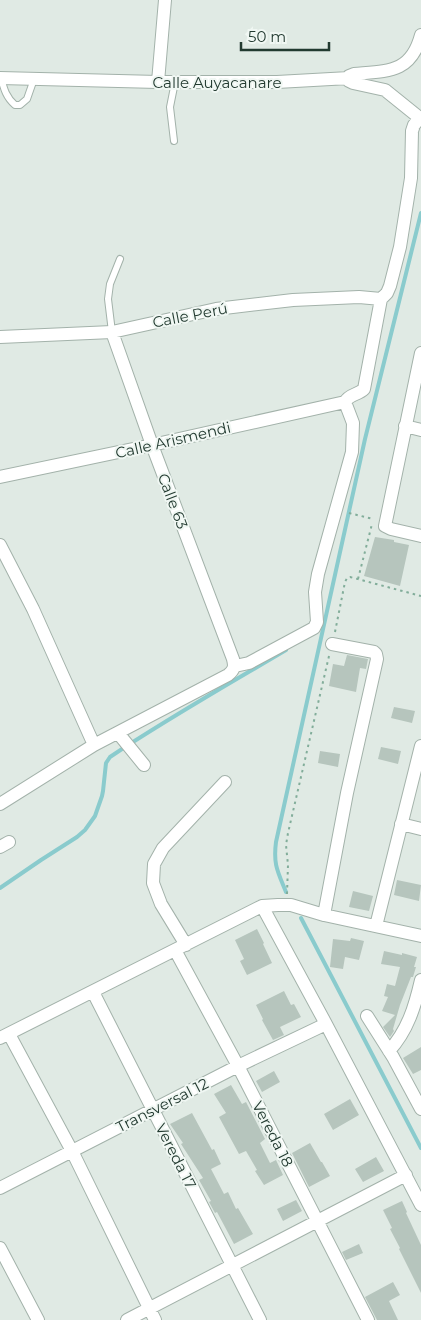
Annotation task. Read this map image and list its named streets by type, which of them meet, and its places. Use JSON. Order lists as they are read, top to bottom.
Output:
{
  "streets": {
    "street": [
      "Calle Auyacanare",
      "Calle Perú",
      "Calle Arismendi",
      "Calle 63",
      "Transversal 12",
      "Vereda 18",
      "Vereda 17"
    ]
  },
  "crossings": [
    ["Calle Perú", "Calle 63"],
    ["Calle Arismendi", "Calle 63"],
    ["Transversal 12", "Vereda 18"],
    ["Transversal 12", "Vereda 17"]
  ],
  "scale_bar": "50 m"
}
